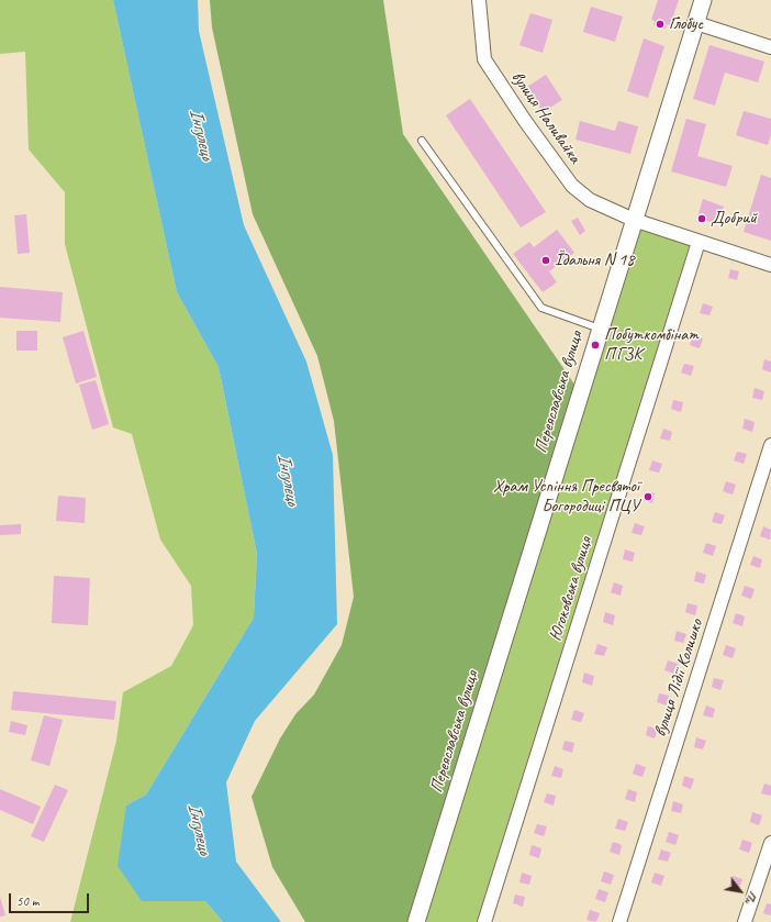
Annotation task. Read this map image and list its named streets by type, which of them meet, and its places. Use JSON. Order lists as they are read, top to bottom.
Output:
{
  "streets": {
    "street": [
      "вулиця Наливайка",
      "Переяславська вулиця",
      "Югоковська вулиця",
      "вулиця Лідії Колишко"
    ]
  },
  "crossings": [
    ["вулиця Наливайка", "Переяславська вулиця"],
    ["вулиця Наливайка", "Югоковська вулиця"]
  ],
  "water": ["Інгулець"],
  "places": [
    "Глобус",
    "Добрий",
    "Їдальня N 18",
    "Побуткомбінат ПГЗК",
    "Храм Успіння Пресвятої Богородиці ПЦУ"
  ],
  "scale_bar": "50 m",
  "north": "bottom right"
}
